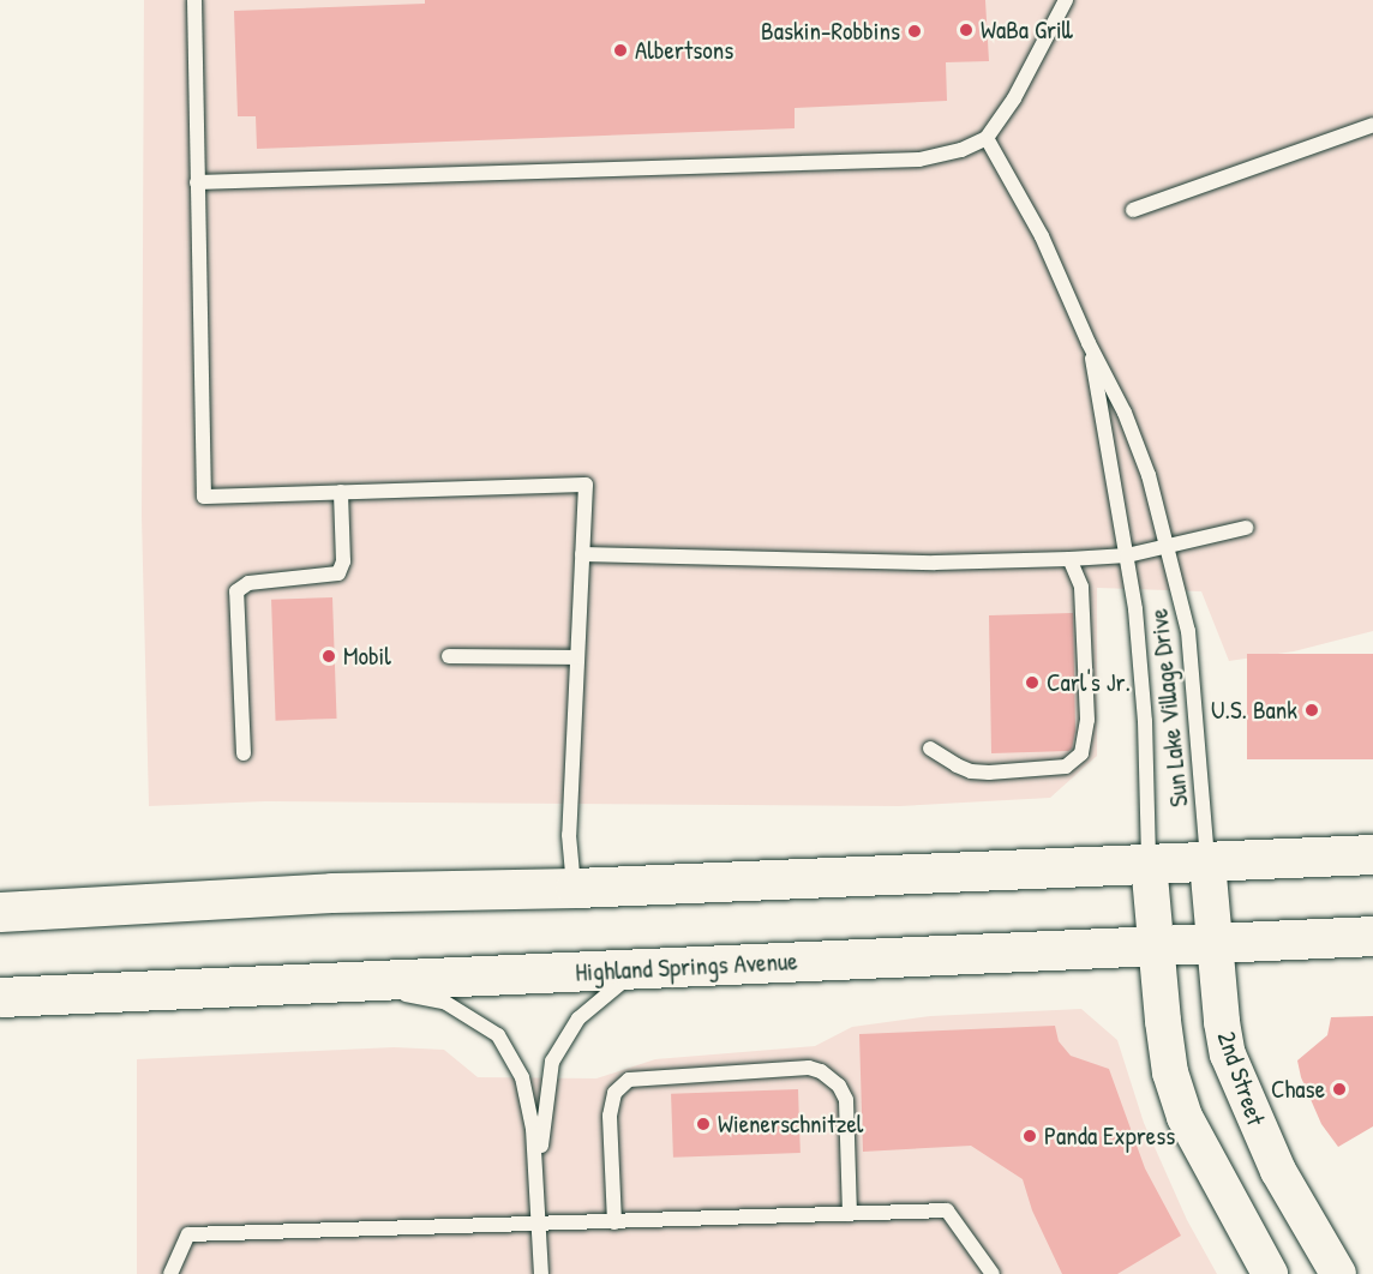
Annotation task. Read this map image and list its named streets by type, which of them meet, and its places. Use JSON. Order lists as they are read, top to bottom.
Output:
{
  "streets": {
    "main road": ["Highland Springs Avenue"],
    "street": ["2nd Street"],
    "lane": ["Sun Lake Village Drive"]
  },
  "crossings": [
    ["Sun Lake Village Drive", "2nd Street"],
    ["Highland Springs Avenue", "2nd Street"]
  ],
  "places": [
    "WaBa Grill",
    "Baskin-Robbins",
    "Albertsons",
    "Mobil",
    "Carl's Jr.",
    "U.S. Bank",
    "Chase",
    "Wienerschnitzel",
    "Panda Express"
  ]
}
